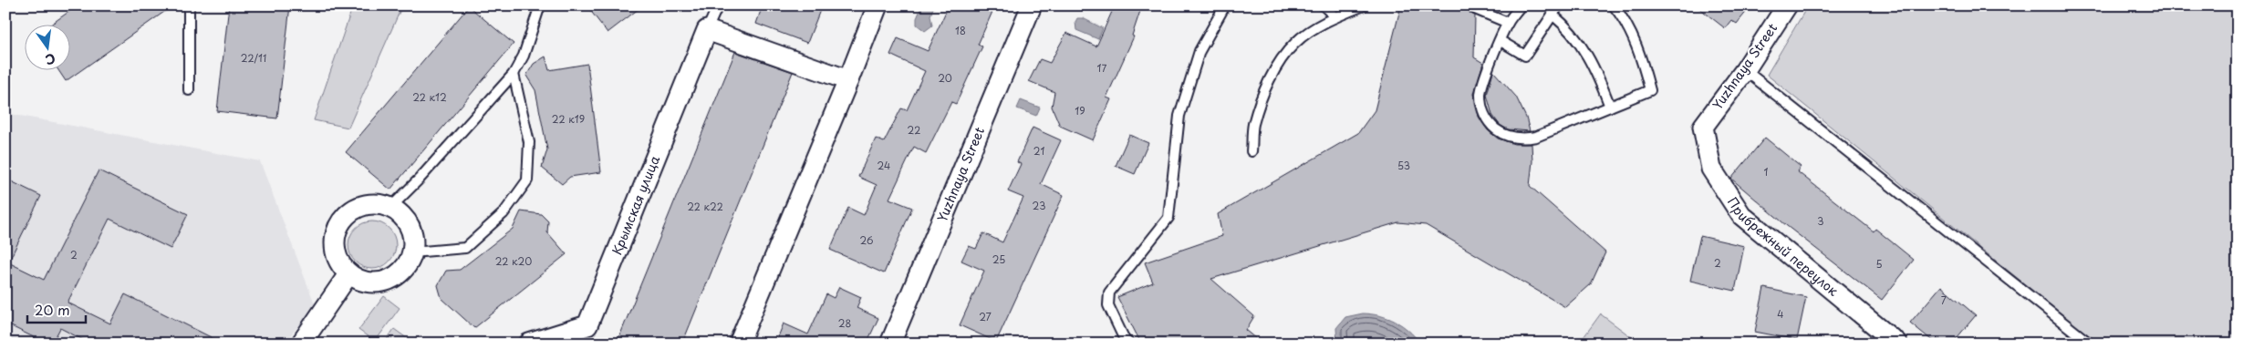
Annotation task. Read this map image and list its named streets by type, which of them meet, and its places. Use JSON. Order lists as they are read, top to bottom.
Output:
{
  "streets": {
    "street": ["Yuzhnaya Street", "Крымская улица", "Прибрежный переулок"]
  },
  "crossings": [
    ["Yuzhnaya Street", "Прибрежный переулок"]
  ],
  "house_numbers": [
    "18",
    "22/11",
    "17",
    "20",
    "22 к12",
    "19",
    "22 к19",
    "22",
    "21",
    "24",
    "53",
    "1",
    "23",
    "22 к22",
    "3",
    "26",
    "2",
    "25",
    "22 к20",
    "2",
    "5",
    "7",
    "4",
    "27",
    "28"
  ],
  "scale_bar": "20 m",
  "north": "bottom"
}
